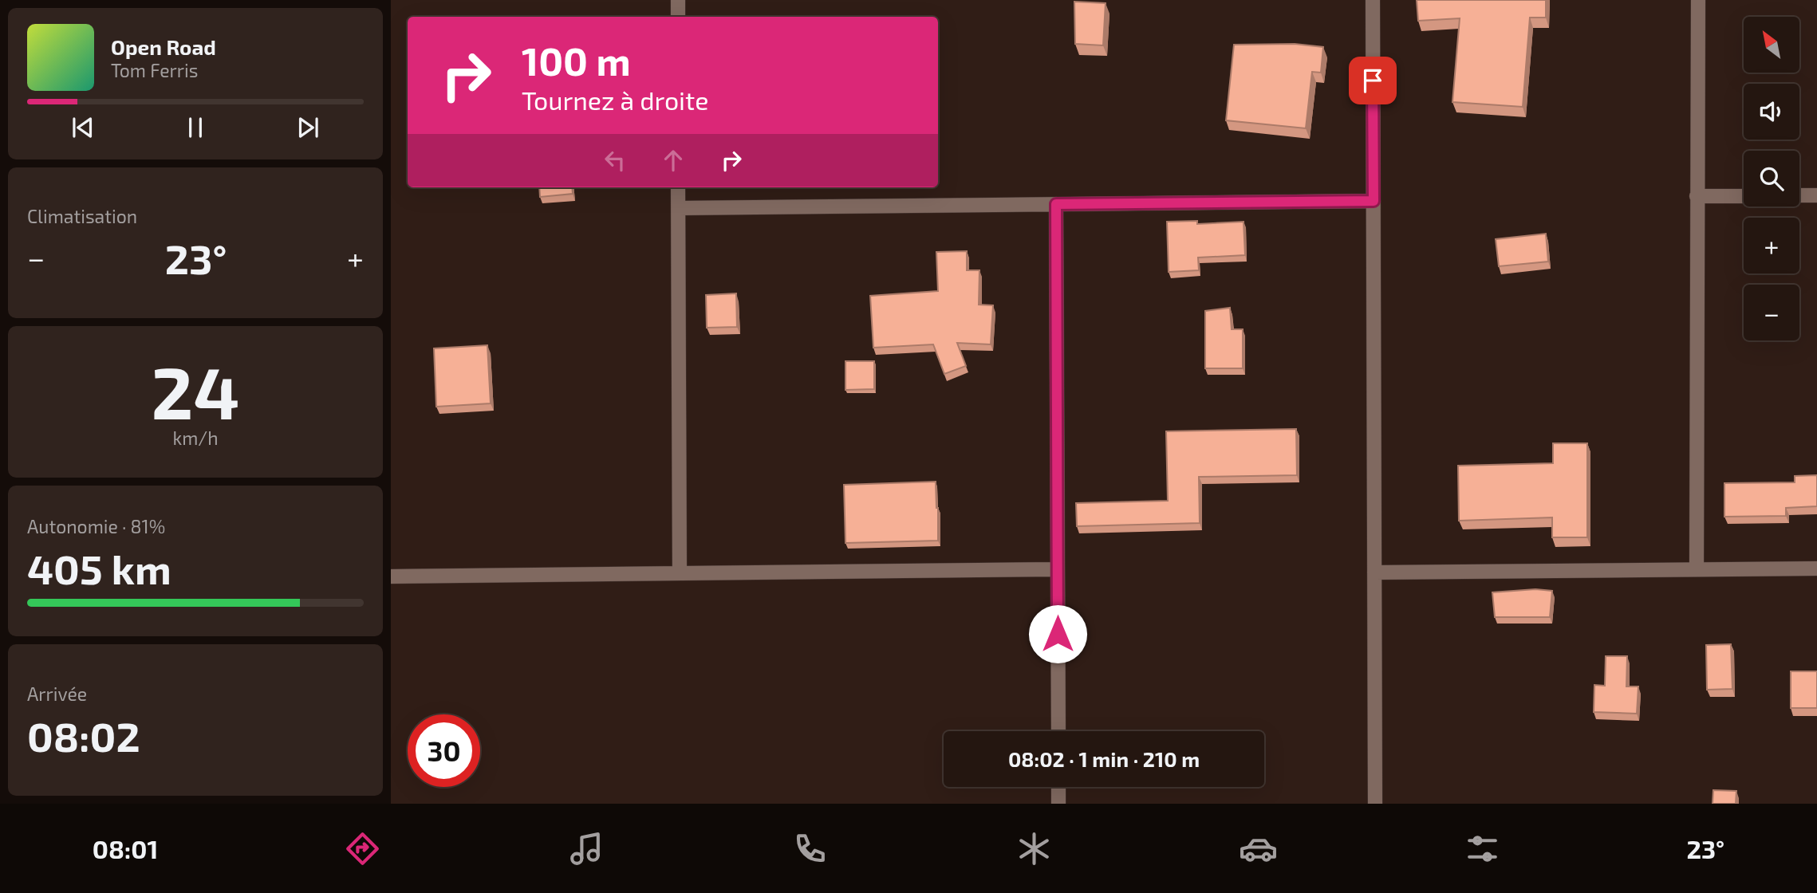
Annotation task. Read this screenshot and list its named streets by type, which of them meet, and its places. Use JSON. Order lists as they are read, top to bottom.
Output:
{
  "north": "top left",
  "page": {
    "map_buttons": ["+", "−"],
    "turn": ["100 m", "Tournez à droite"],
    "song": ["Open Road", "Tom Ferris"],
    "tile": [
      "Climatisation",
      ["24", "km/h"],
      ["Autonomie · 81%", "405 km"],
      ["Arrivée", "08:02"]
    ],
    "heat": ["−", "23°", "+"],
    "limit": "30",
    "trip": "08:02 · 1 min · 210 m",
    "tabs": ["08:01", "23°"]
  }
}
